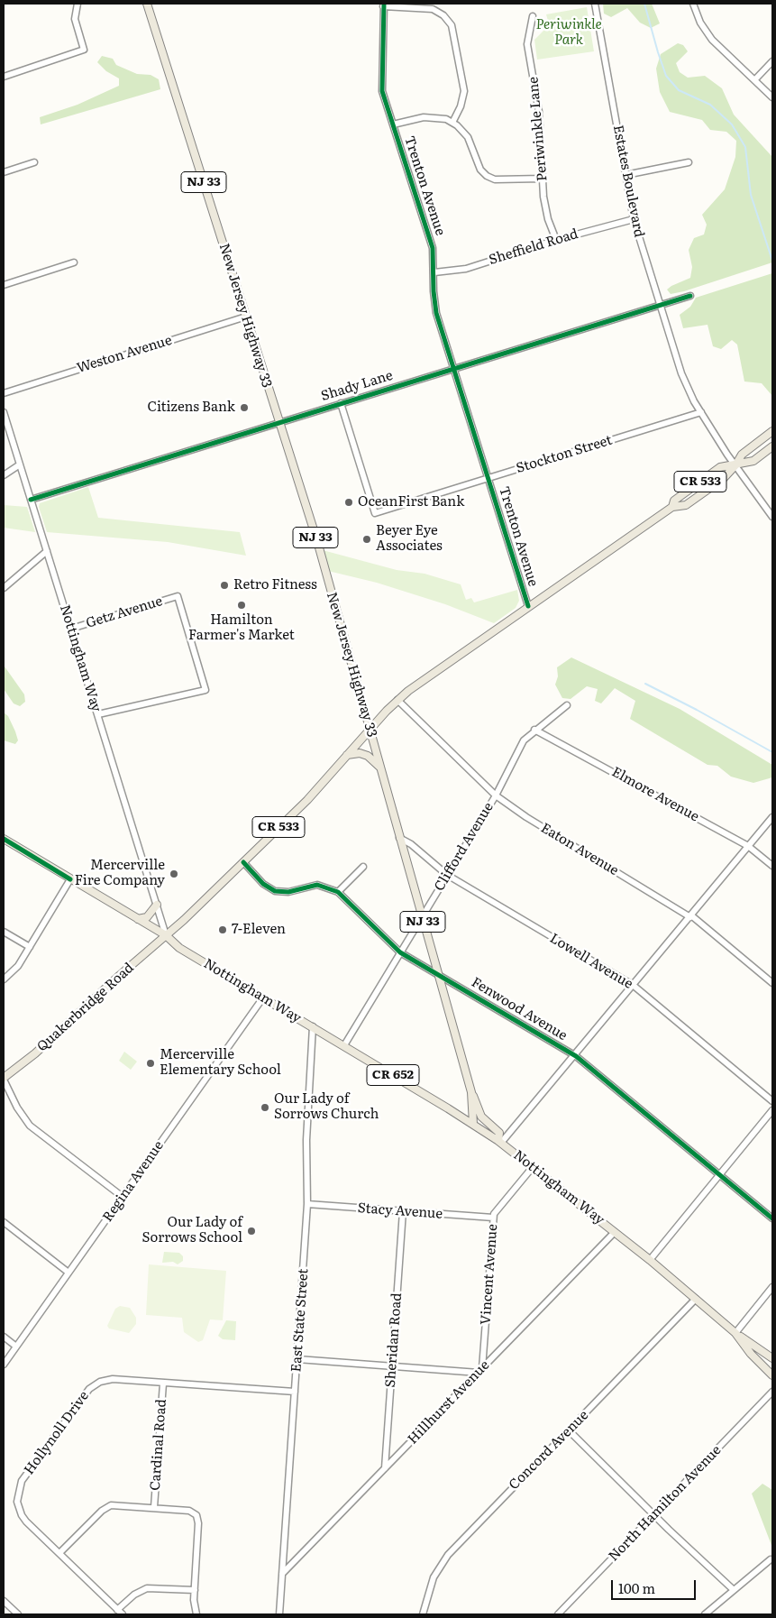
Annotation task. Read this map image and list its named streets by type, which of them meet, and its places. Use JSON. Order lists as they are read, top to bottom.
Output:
{
  "streets": {
    "main road": [
      "NJ 33",
      "New Jersey Highway 33",
      "CR 533",
      "Nottingham Way",
      "Quakerbridge Road",
      "CR 652"
    ],
    "street": [
      "Periwinkle Lane",
      "Estates Boulevard",
      "Trenton Avenue",
      "Sheffield Road",
      "Weston Avenue",
      "Shady Lane",
      "Stockton Street",
      "Getz Avenue",
      "Elmore Avenue",
      "Clifford Avenue",
      "Eaton Avenue",
      "Lowell Avenue",
      "Fenwood Avenue",
      "Regina Avenue",
      "Stacy Avenue",
      "Vincent Avenue",
      "East State Street",
      "Sheridan Road",
      "Hillhurst Avenue",
      "Hollynoll Drive",
      "Cardinal Road",
      "Concord Avenue",
      "North Hamilton Avenue"
    ]
  },
  "crossings": [
    ["Periwinkle Lane", "Sheffield Road"],
    ["Estates Boulevard", "Sheffield Road"],
    ["Estates Boulevard", "Shady Lane"],
    ["Estates Boulevard", "Stockton Street"],
    ["Estates Boulevard", "CR 533"],
    ["Trenton Avenue", "Sheffield Road"],
    ["Trenton Avenue", "Shady Lane"],
    ["Trenton Avenue", "Stockton Street"],
    ["Trenton Avenue", "CR 533"],
    ["New Jersey Highway 33", "Weston Avenue"],
    ["New Jersey Highway 33", "Shady Lane"],
    ["New Jersey Highway 33", "CR 533"],
    ["New Jersey Highway 33", "Nottingham Way"],
    ["New Jersey Highway 33", "Clifford Avenue"],
    ["New Jersey Highway 33", "Lowell Avenue"],
    ["New Jersey Highway 33", "Fenwood Avenue"],
    ["Shady Lane", "Stockton Street"],
    ["Shady Lane", "Nottingham Way"],
    ["CR 533", "Nottingham Way"],
    ["CR 533", "Eaton Avenue"],
    ["CR 533", "Quakerbridge Road"],
    ["CR 533", "Fenwood Avenue"],
    ["Getz Avenue", "Nottingham Way"],
    ["Nottingham Way", "Clifford Avenue"],
    ["Nottingham Way", "Quakerbridge Road"],
    ["Nottingham Way", "Regina Avenue"],
    ["Nottingham Way", "Vincent Avenue"],
    ["Nottingham Way", "East State Street"],
    ["Nottingham Way", "Hillhurst Avenue"],
    ["Nottingham Way", "Concord Avenue"],
    ["Elmore Avenue", "Clifford Avenue"],
    ["Clifford Avenue", "Eaton Avenue"],
    ["Clifford Avenue", "Lowell Avenue"],
    ["Clifford Avenue", "Fenwood Avenue"],
    ["Stacy Avenue", "Vincent Avenue"],
    ["Stacy Avenue", "East State Street"],
    ["Stacy Avenue", "Sheridan Road"],
    ["Vincent Avenue", "Hillhurst Avenue"],
    ["East State Street", "Hillhurst Avenue"],
    ["East State Street", "Hollynoll Drive"],
    ["Sheridan Road", "Hillhurst Avenue"],
    ["Hollynoll Drive", "Cardinal Road"]
  ],
  "parks": ["Periwinkle Park"],
  "places": [
    "Citizens Bank",
    "OceanFirst Bank",
    "Beyer Eye Associates",
    "Retro Fitness",
    "Hamilton Farmer's Market",
    "Mercerville Fire Company",
    "7-Eleven",
    "Mercerville Elementary School",
    "Our Lady of Sorrows Church",
    "Our Lady of Sorrows School"
  ],
  "scale_bar": "100 m"
}
